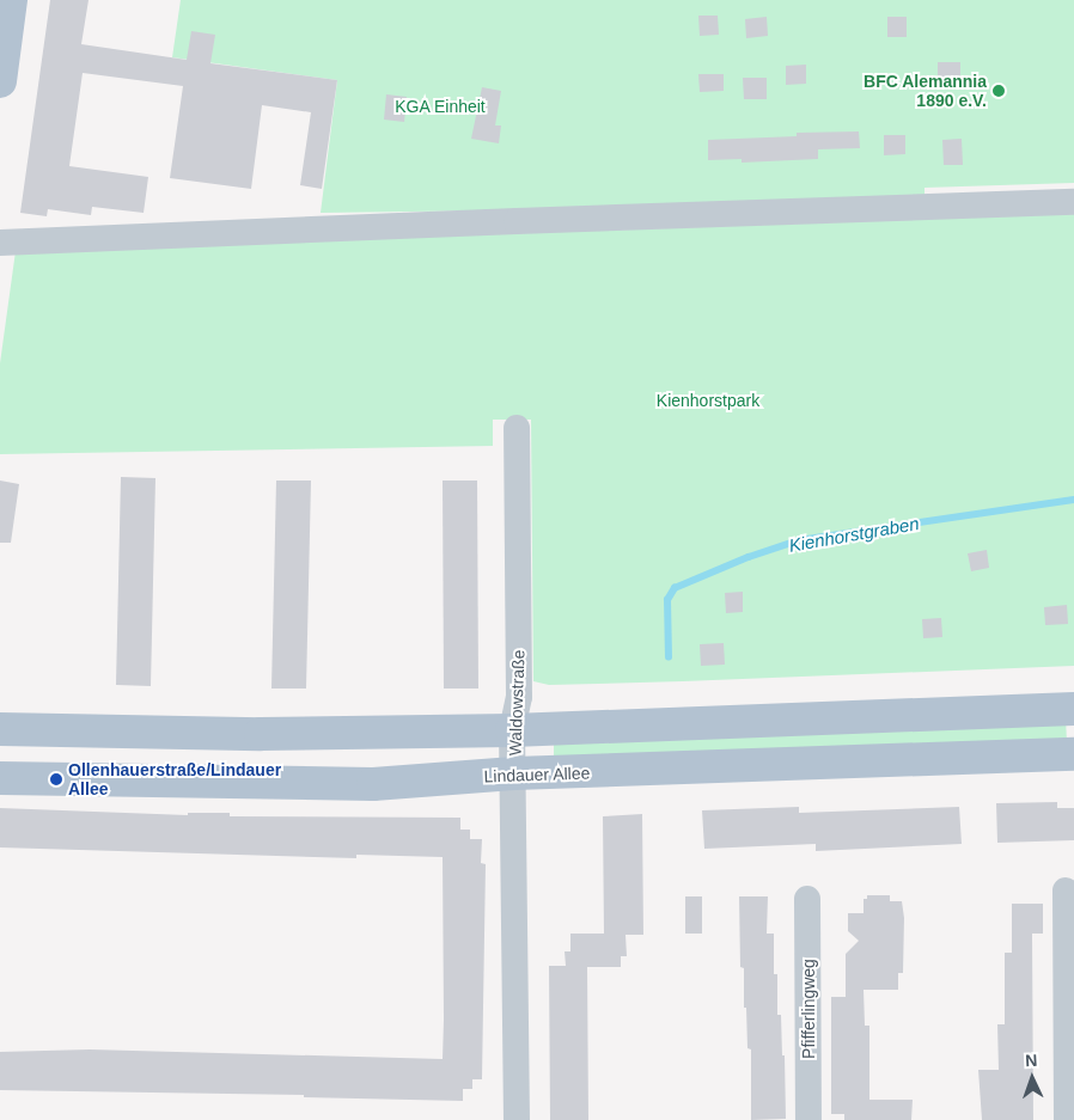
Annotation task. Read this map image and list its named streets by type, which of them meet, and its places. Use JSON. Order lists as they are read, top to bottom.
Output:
{
  "streets": {
    "main road": ["Lindauer Allee"],
    "street": ["Waldowstraße", "Pfifferlingweg"]
  },
  "crossings": [
    ["Waldowstraße", "Lindauer Allee"]
  ],
  "water": ["Kienhorstgraben"],
  "parks": ["KGA Einheit", "Kienhorstpark"],
  "places": ["BFC Alemannia 1890 e.V.", "Ollenhauerstraße/Lindauer Allee"],
  "north": "top"
}
